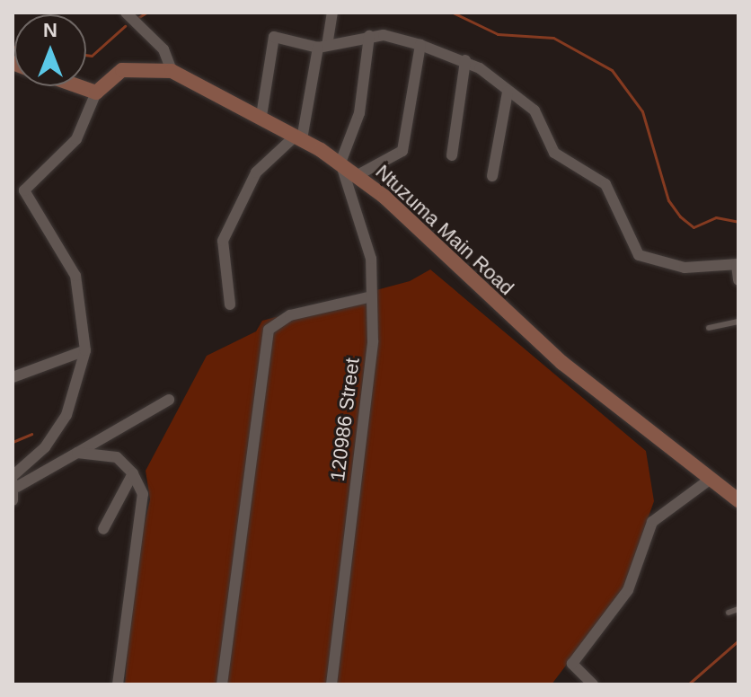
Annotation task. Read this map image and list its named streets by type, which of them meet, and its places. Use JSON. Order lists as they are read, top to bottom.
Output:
{
  "streets": {
    "main road": ["Ntuzuma Main Road"],
    "street": ["120986 Street"]
  },
  "crossings": [
    ["Ntuzuma Main Road", "120986 Street"]
  ],
  "north": "top"
}
